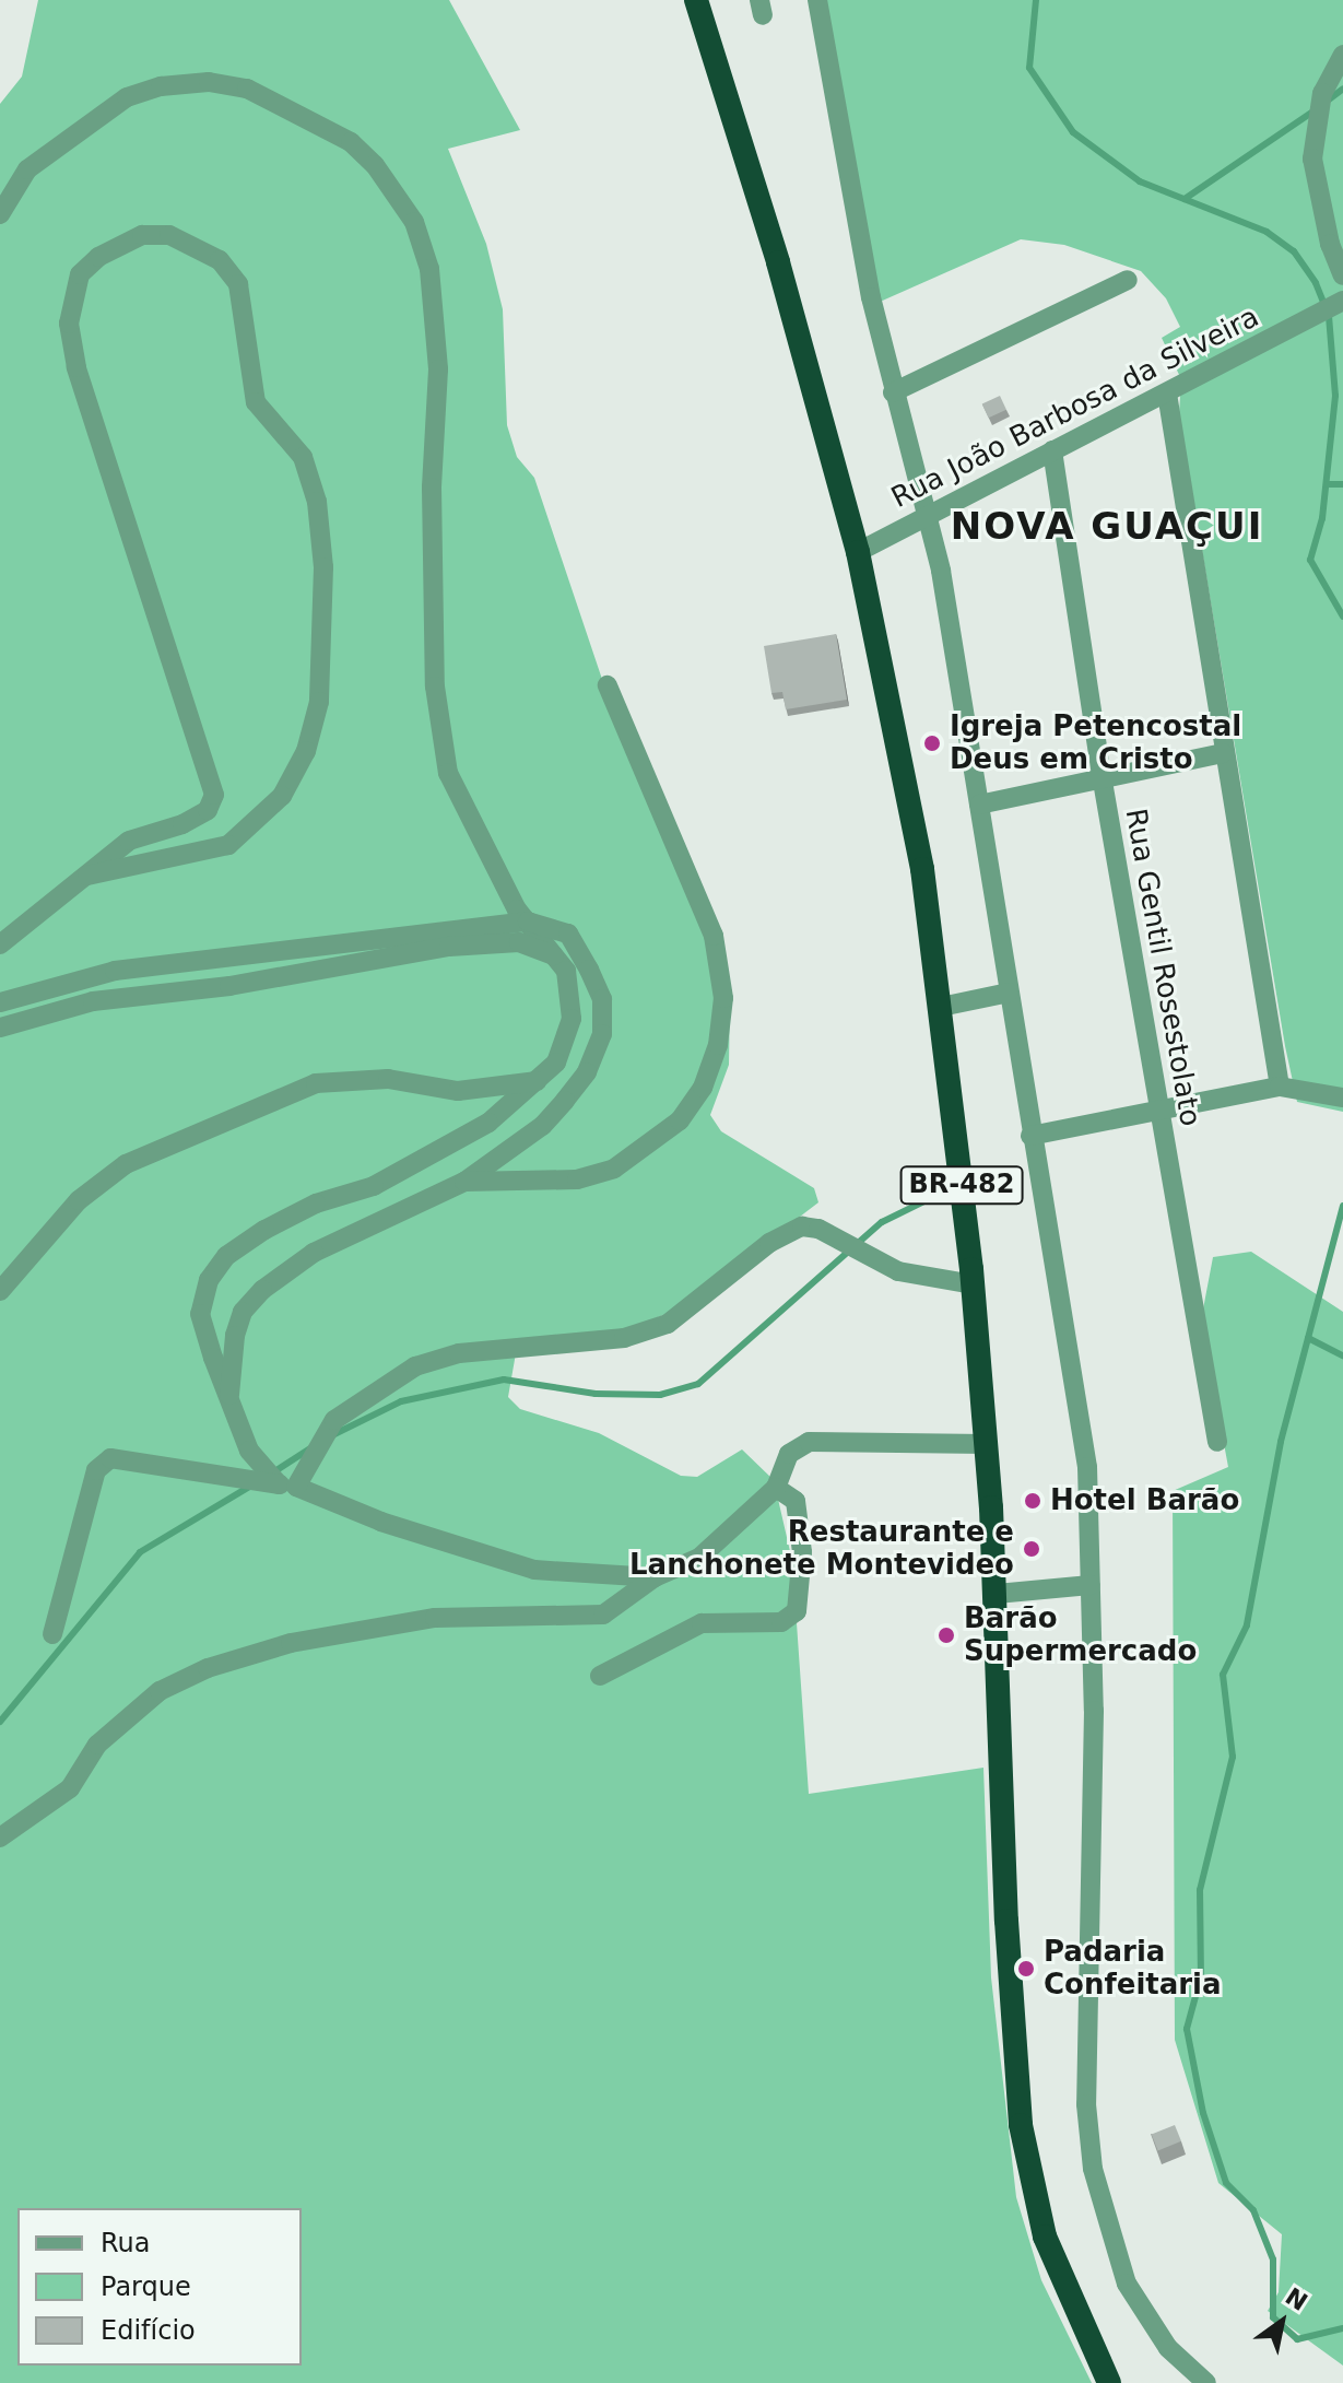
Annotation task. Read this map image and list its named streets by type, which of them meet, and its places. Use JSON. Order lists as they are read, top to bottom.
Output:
{
  "streets": {
    "highway": ["BR-482"],
    "street": ["Rua João Barbosa da Silveira", "Rua Gentil Rosestolato"]
  },
  "crossings": [
    ["Rua João Barbosa da Silveira", "Rua Gentil Rosestolato"],
    ["Rua João Barbosa da Silveira", "BR-482"]
  ],
  "districts": ["NOVA GUAÇUI"],
  "places": [
    "Igreja Petencostal Deus em Cristo",
    "Hotel Barão",
    "Restaurante e Lanchonete Montevideo",
    "Barão Supermercado",
    "Padaria Confeitaria"
  ],
  "legend": ["Rua", "Parque", "Edifício"],
  "north": "top right"
}
